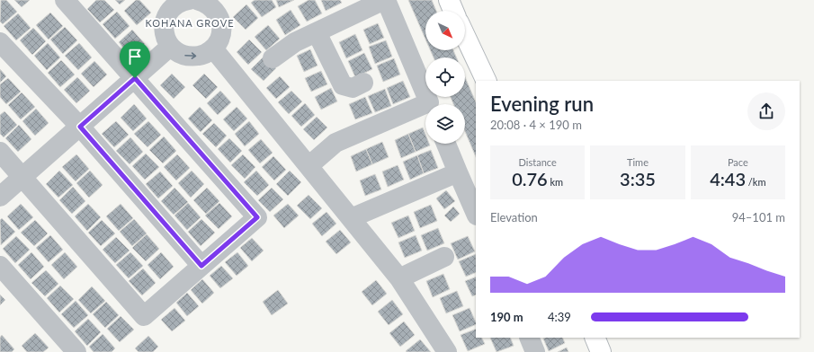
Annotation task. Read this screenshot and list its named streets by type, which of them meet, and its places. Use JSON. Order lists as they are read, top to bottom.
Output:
{
  "districts": ["KOHANA GROVE"],
  "north": "bottom right",
  "page": {
    "heading": ["Evening run", "20:08 · 4 × 190 m"],
    "stats": [
      ["Distance", "0.76 km"],
      ["Time", "3:35"],
      ["Pace", "4:43 /km"]
    ],
    "chart": ["Elevation", "94–101 m"],
    "list": [
      {
        "name": "190 m",
        "note": "4:39"
      }
    ]
  }
}
